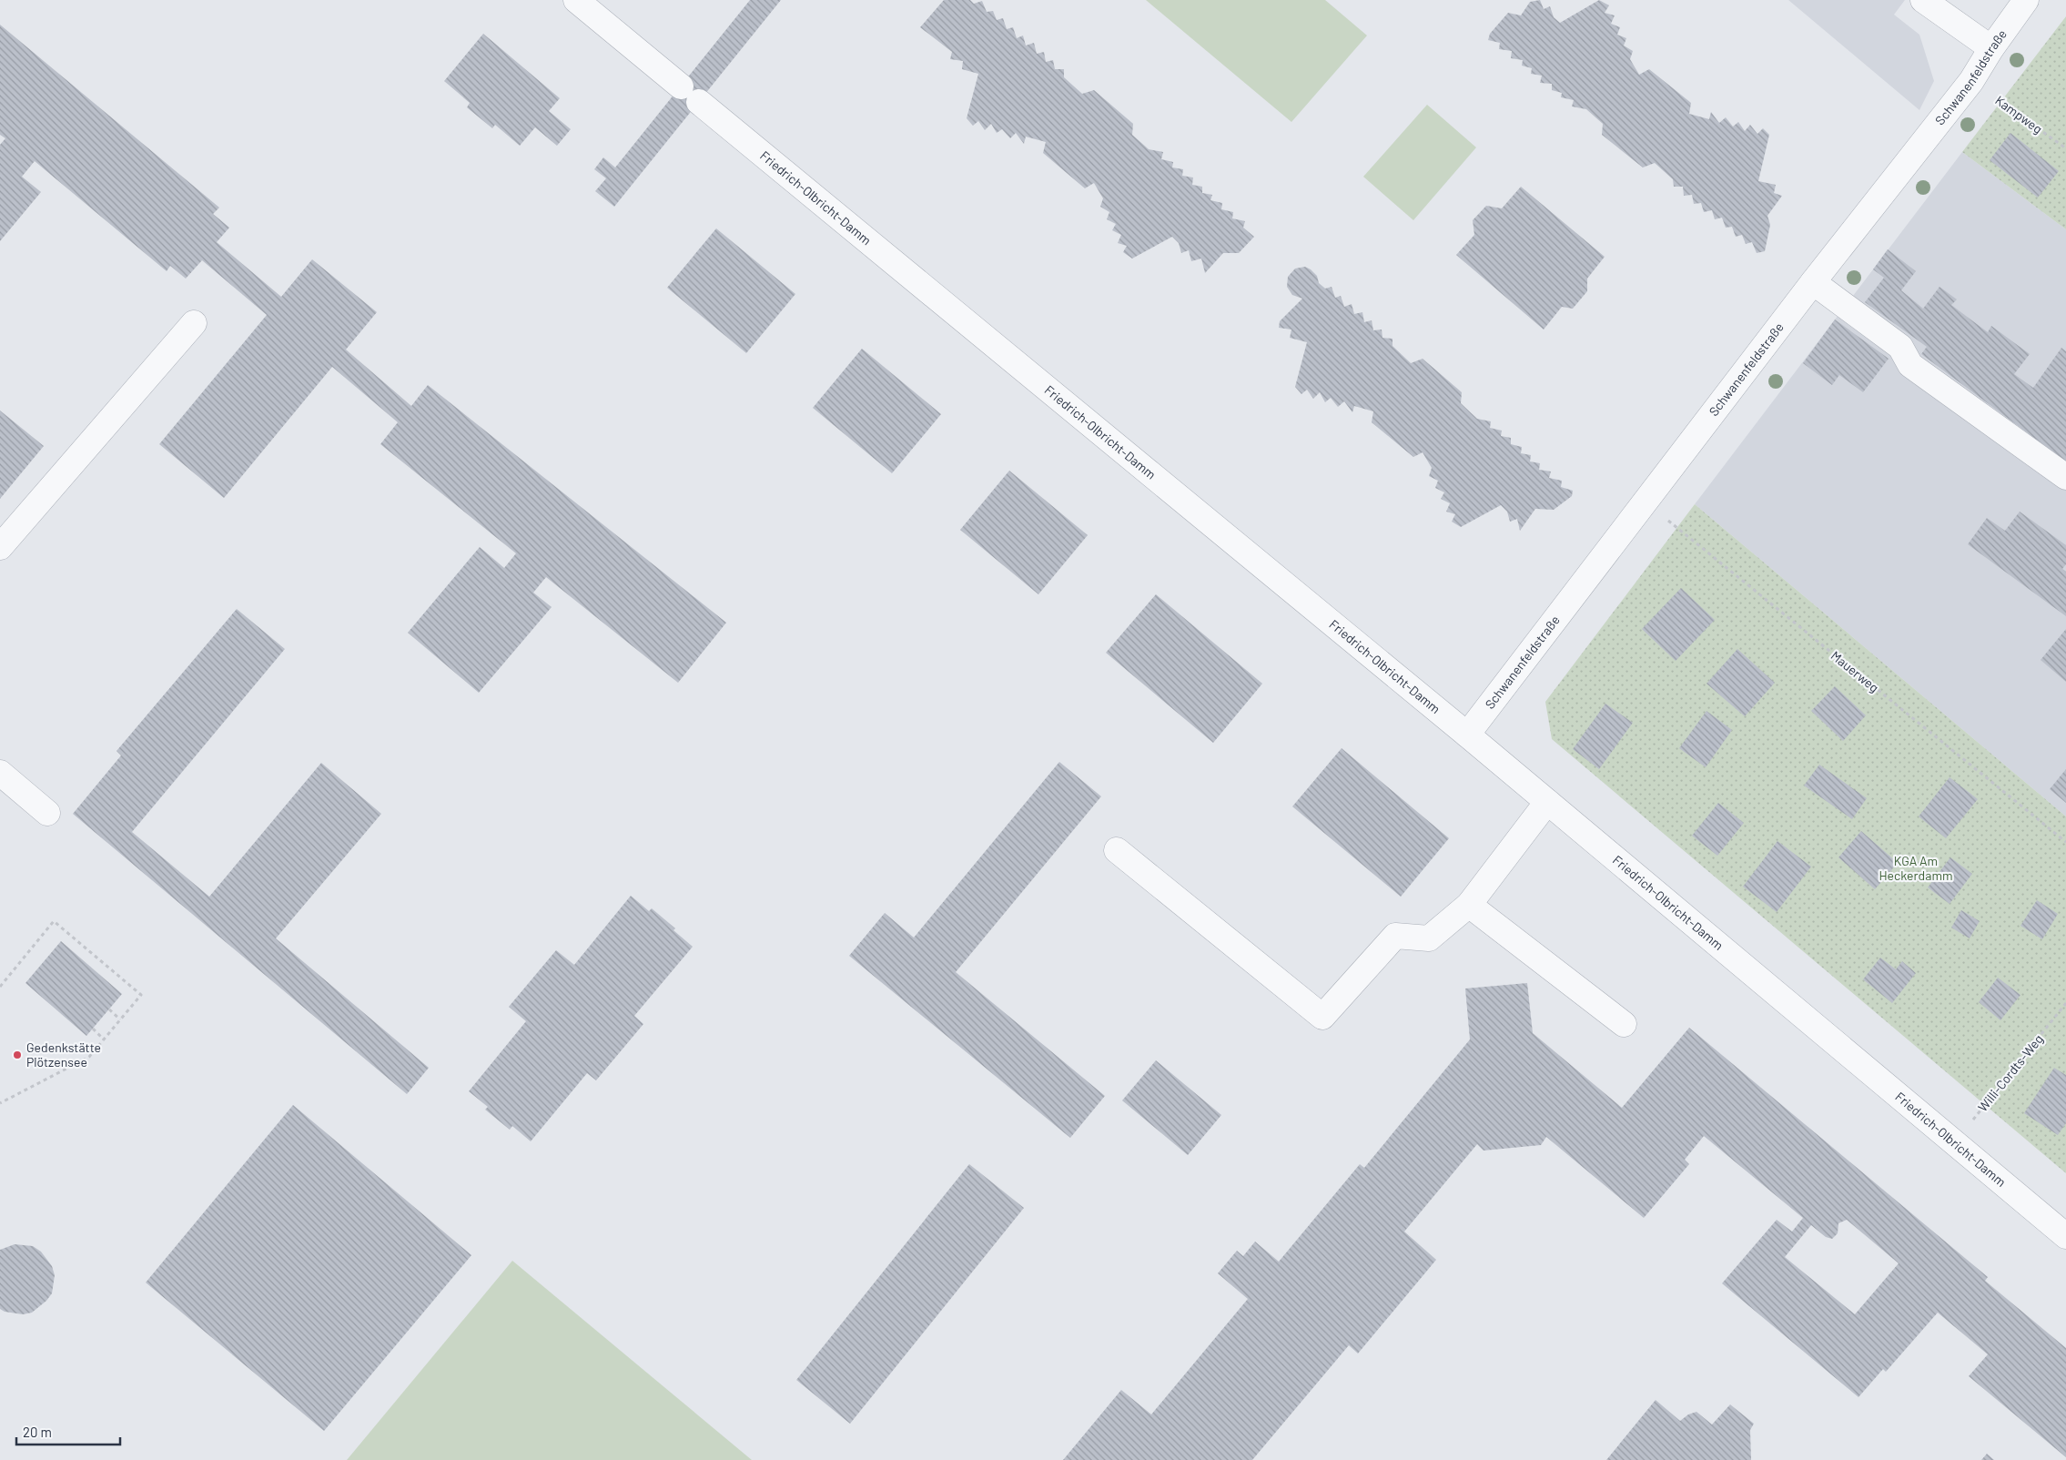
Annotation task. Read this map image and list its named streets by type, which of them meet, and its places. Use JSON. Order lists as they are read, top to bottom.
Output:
{
  "streets": {
    "street": ["Schwanenfeldstraße", "Friedrich-Olbricht-Damm"],
    "path": ["Kampweg", "Mauerweg", "Willi-Cordts-Weg"]
  },
  "crossings": [
    ["Schwanenfeldstraße", "Kampweg"],
    ["Schwanenfeldstraße", "Friedrich-Olbricht-Damm"],
    ["Schwanenfeldstraße", "Mauerweg"],
    ["Friedrich-Olbricht-Damm", "Willi-Cordts-Weg"]
  ],
  "parks": ["KGA Am Heckerdamm"],
  "places": ["Gedenkstätte Plötzensee"],
  "scale_bar": "20 m"
}
